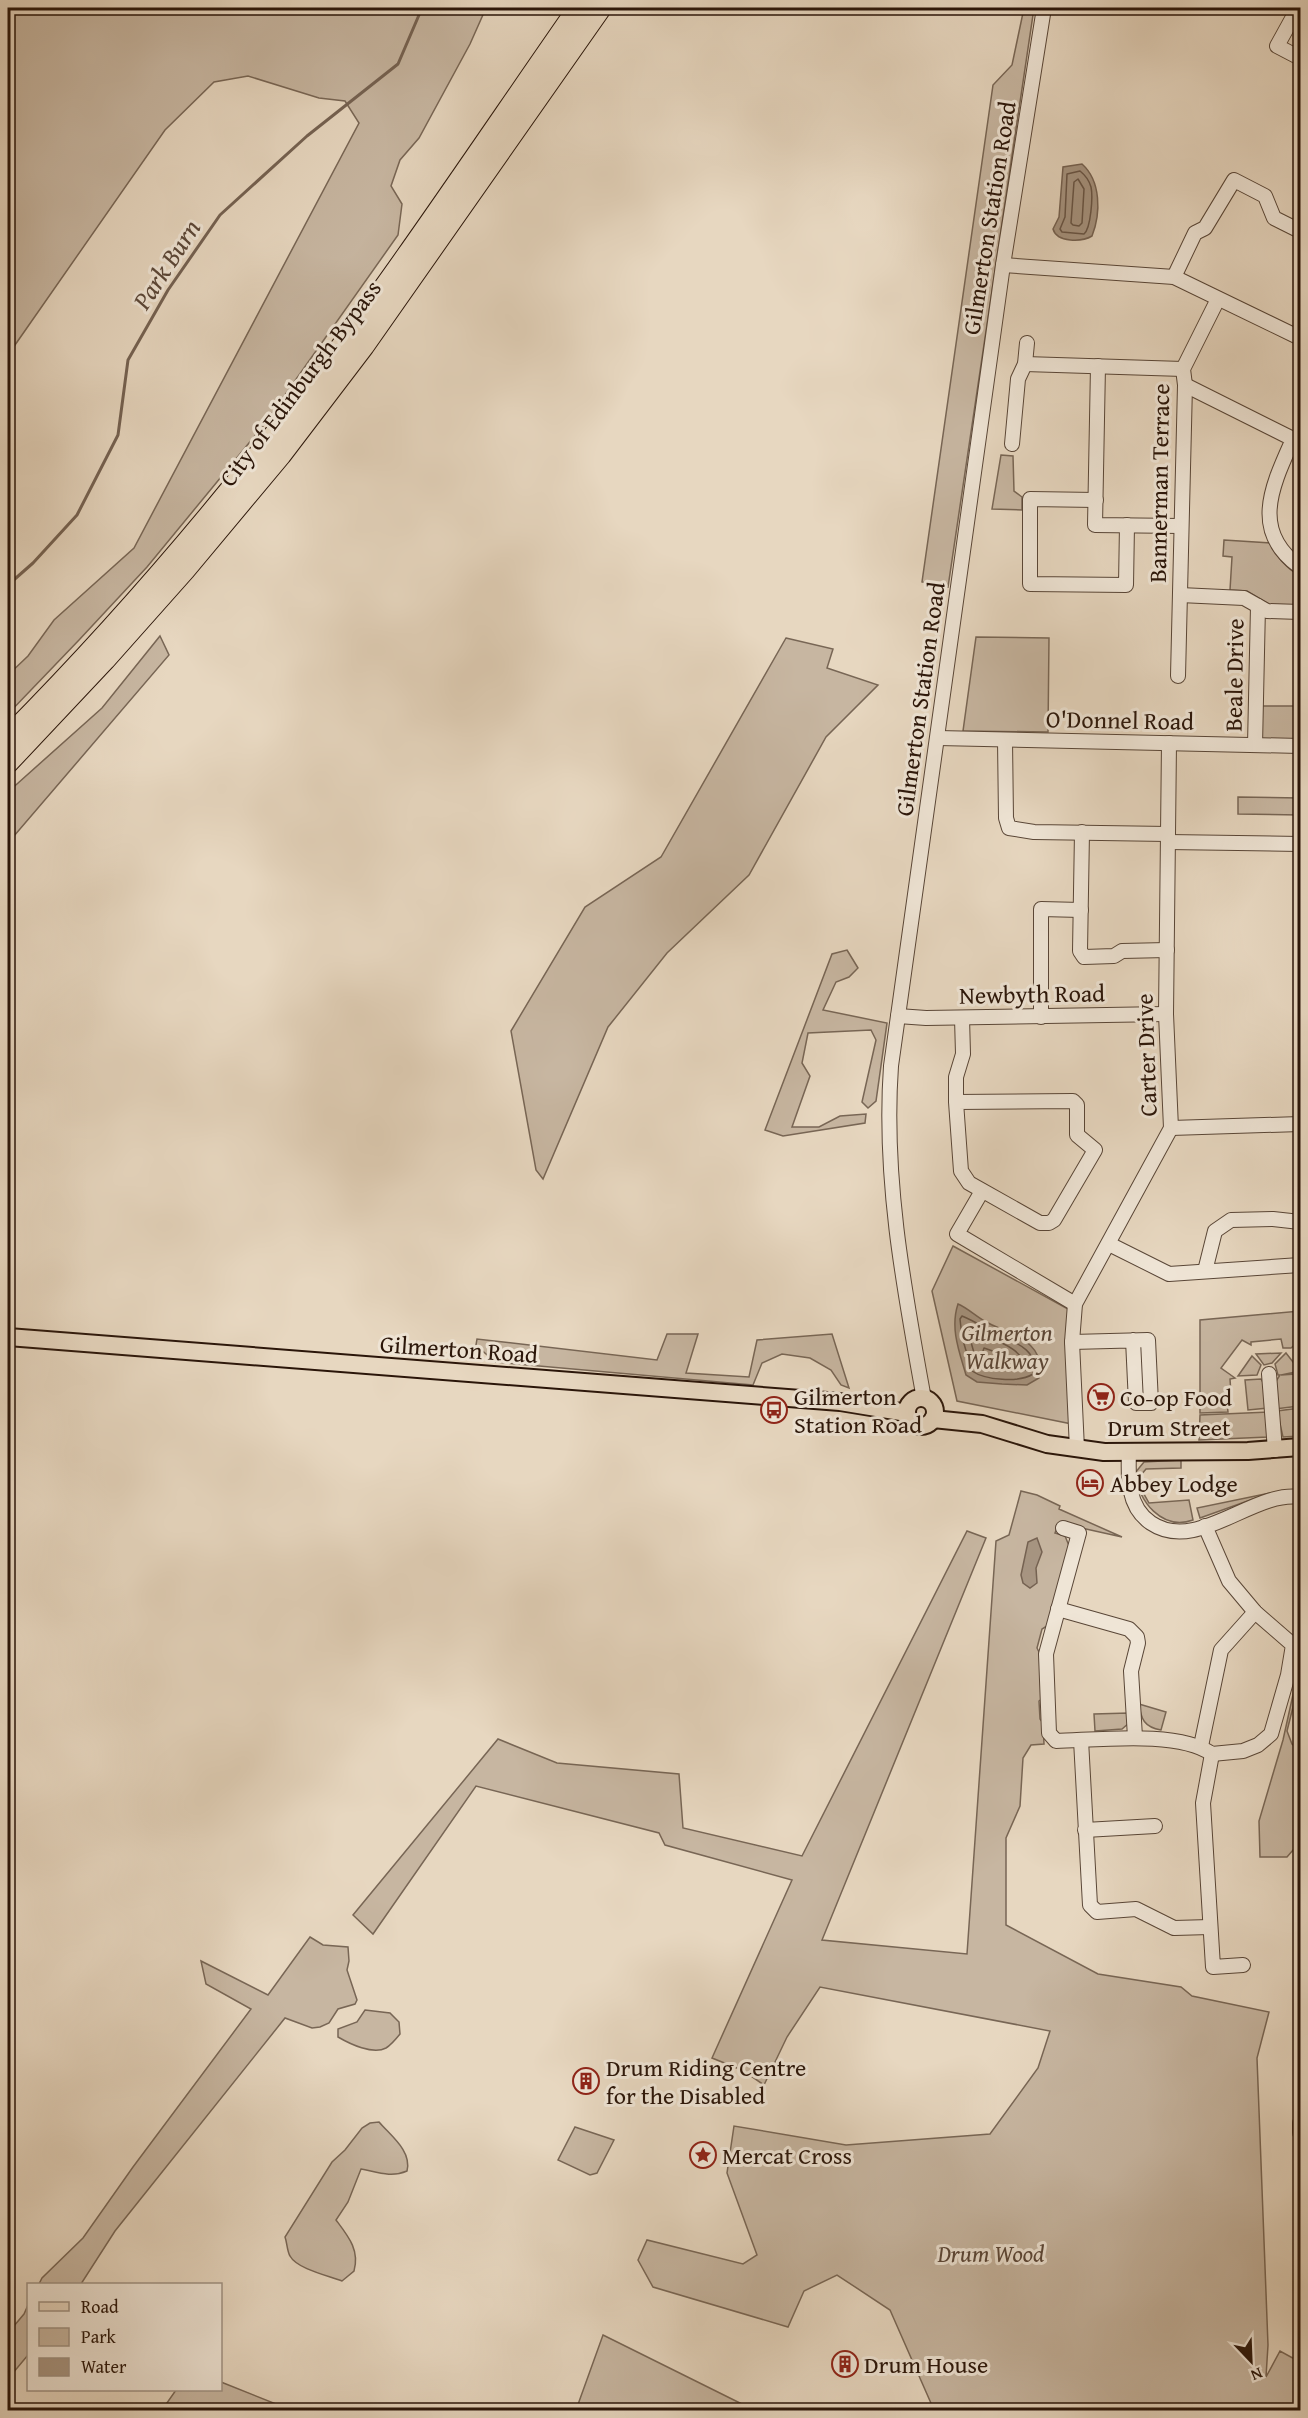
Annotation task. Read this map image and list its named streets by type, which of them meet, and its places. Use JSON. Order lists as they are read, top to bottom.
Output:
{
  "streets": {
    "highway": ["City of Edinburgh Bypass"],
    "main road": ["Gilmerton Road", "Drum Street"],
    "street": [
      "Gilmerton Station Road",
      "Bannerman Terrace",
      "Beale Drive",
      "O'Donnel Road",
      "Newbyth Road",
      "Carter Drive"
    ]
  },
  "crossings": [
    ["Gilmerton Station Road", "O'Donnel Road"],
    ["Gilmerton Station Road", "Newbyth Road"],
    ["Gilmerton Station Road", "Gilmerton Road"],
    ["Gilmerton Station Road", "Drum Street"],
    ["Beale Drive", "O'Donnel Road"],
    ["O'Donnel Road", "Carter Drive"],
    ["Newbyth Road", "Carter Drive"],
    ["Carter Drive", "Drum Street"],
    ["Gilmerton Road", "Drum Street"]
  ],
  "water": ["Park Burn"],
  "parks": ["Gilmerton Walkway", "Drum Wood"],
  "places": {
    "supermarket": ["Co-op Food"],
    "bus stop": ["Gilmerton Station Road"],
    "hotel": ["Abbey Lodge"],
    "building": ["Drum Riding Centre for the Disabled", "Drum House"],
    "place": ["Mercat Cross"]
  },
  "legend": ["Road", "Park", "Water"],
  "north": "bottom right"
}
